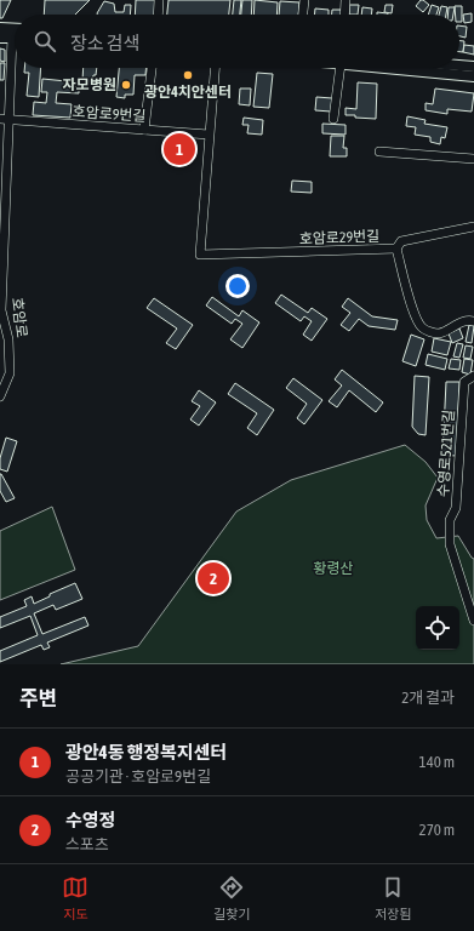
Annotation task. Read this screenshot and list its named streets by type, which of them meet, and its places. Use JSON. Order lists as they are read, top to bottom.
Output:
{
  "streets": {
    "street": [
      "호암로9번길",
      "호암로29번길",
      "호암로",
      "수영로521번길"
    ]
  },
  "crossings": [
    ["호암로9번길", "호암로29번길"],
    ["호암로9번길", "호암로"]
  ],
  "parks": ["황령산"],
  "places": ["광안4치안센터", "자모병원"],
  "page": {
    "search": "장소 검색",
    "pins": ["1", "2"],
    "heading": ["주변", "2개 결과"],
    "list": [
      {
        "mark": "1",
        "name": "광안4동 행정복지센터",
        "note": "공공기관 · 호암로9번길",
        "value": "140 m"
      },
      {
        "mark": "2",
        "name": "수영정",
        "note": "스포츠",
        "value": "270 m"
      }
    ],
    "nav": ["지도", "길찾기", "저장됨"]
  }
}
